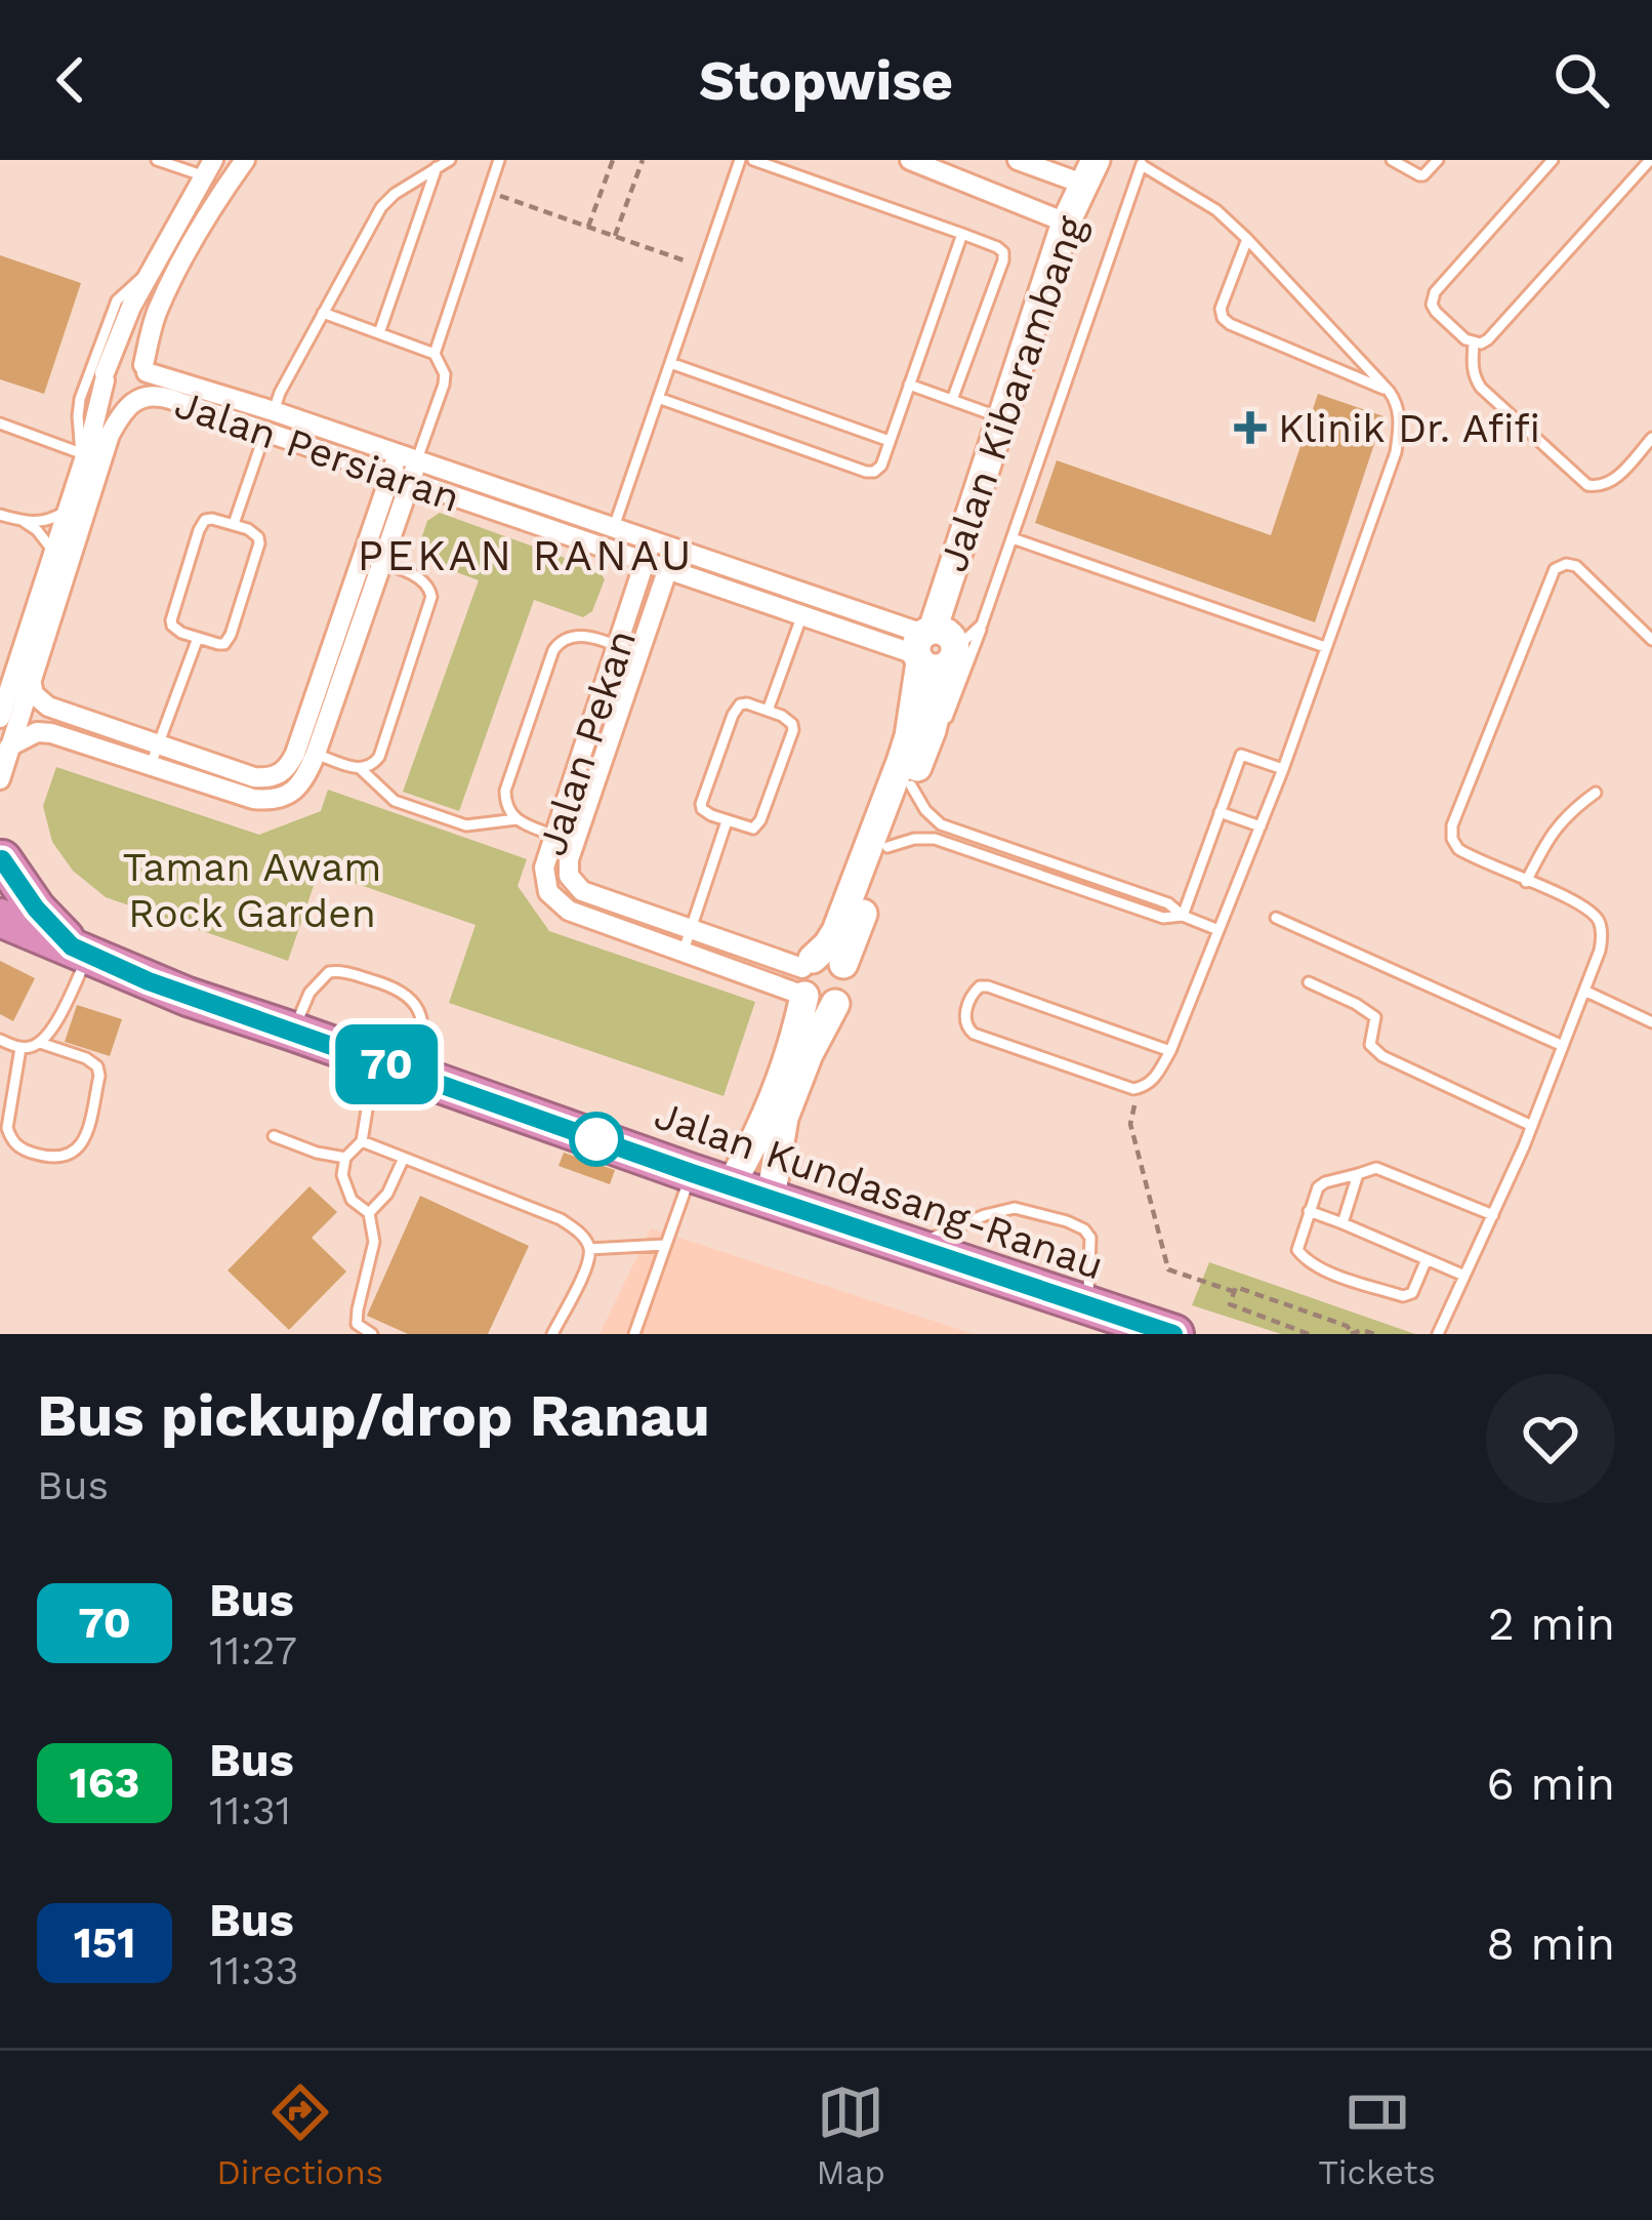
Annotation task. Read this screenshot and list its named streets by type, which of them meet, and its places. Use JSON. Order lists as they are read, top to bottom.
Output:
{
  "streets": {
    "highway": ["Jalan Kundasang-Ranau"],
    "street": ["Jalan Kibarambang", "Jalan Persiaran", "Jalan Pekan"]
  },
  "crossings": [
    ["Jalan Kibarambang", "Jalan Persiaran"],
    ["Jalan Kibarambang", "Jalan Pekan"],
    ["Jalan Kibarambang", "Jalan Kundasang-Ranau"],
    ["Jalan Persiaran", "Jalan Pekan"]
  ],
  "districts": ["PEKAN RANAU"],
  "parks": ["Taman Awam Rock Garden"],
  "places": {
    "health": ["Klinik Dr. Afifi"]
  },
  "lines": ["bus line 70"],
  "page": {
    "header": "Stopwise",
    "on_map": "70",
    "heading": ["Bus pickup/drop Ranau", "Bus"],
    "list": [
      {
        "mark": "70",
        "name": "Bus",
        "note": "11:27",
        "value": "2 min"
      },
      {
        "mark": "163",
        "name": "Bus",
        "note": "11:31",
        "value": "6 min"
      },
      {
        "mark": "151",
        "name": "Bus",
        "note": "11:33",
        "value": "8 min"
      }
    ],
    "tabs": ["Directions", "Map", "Tickets"]
  }
}
